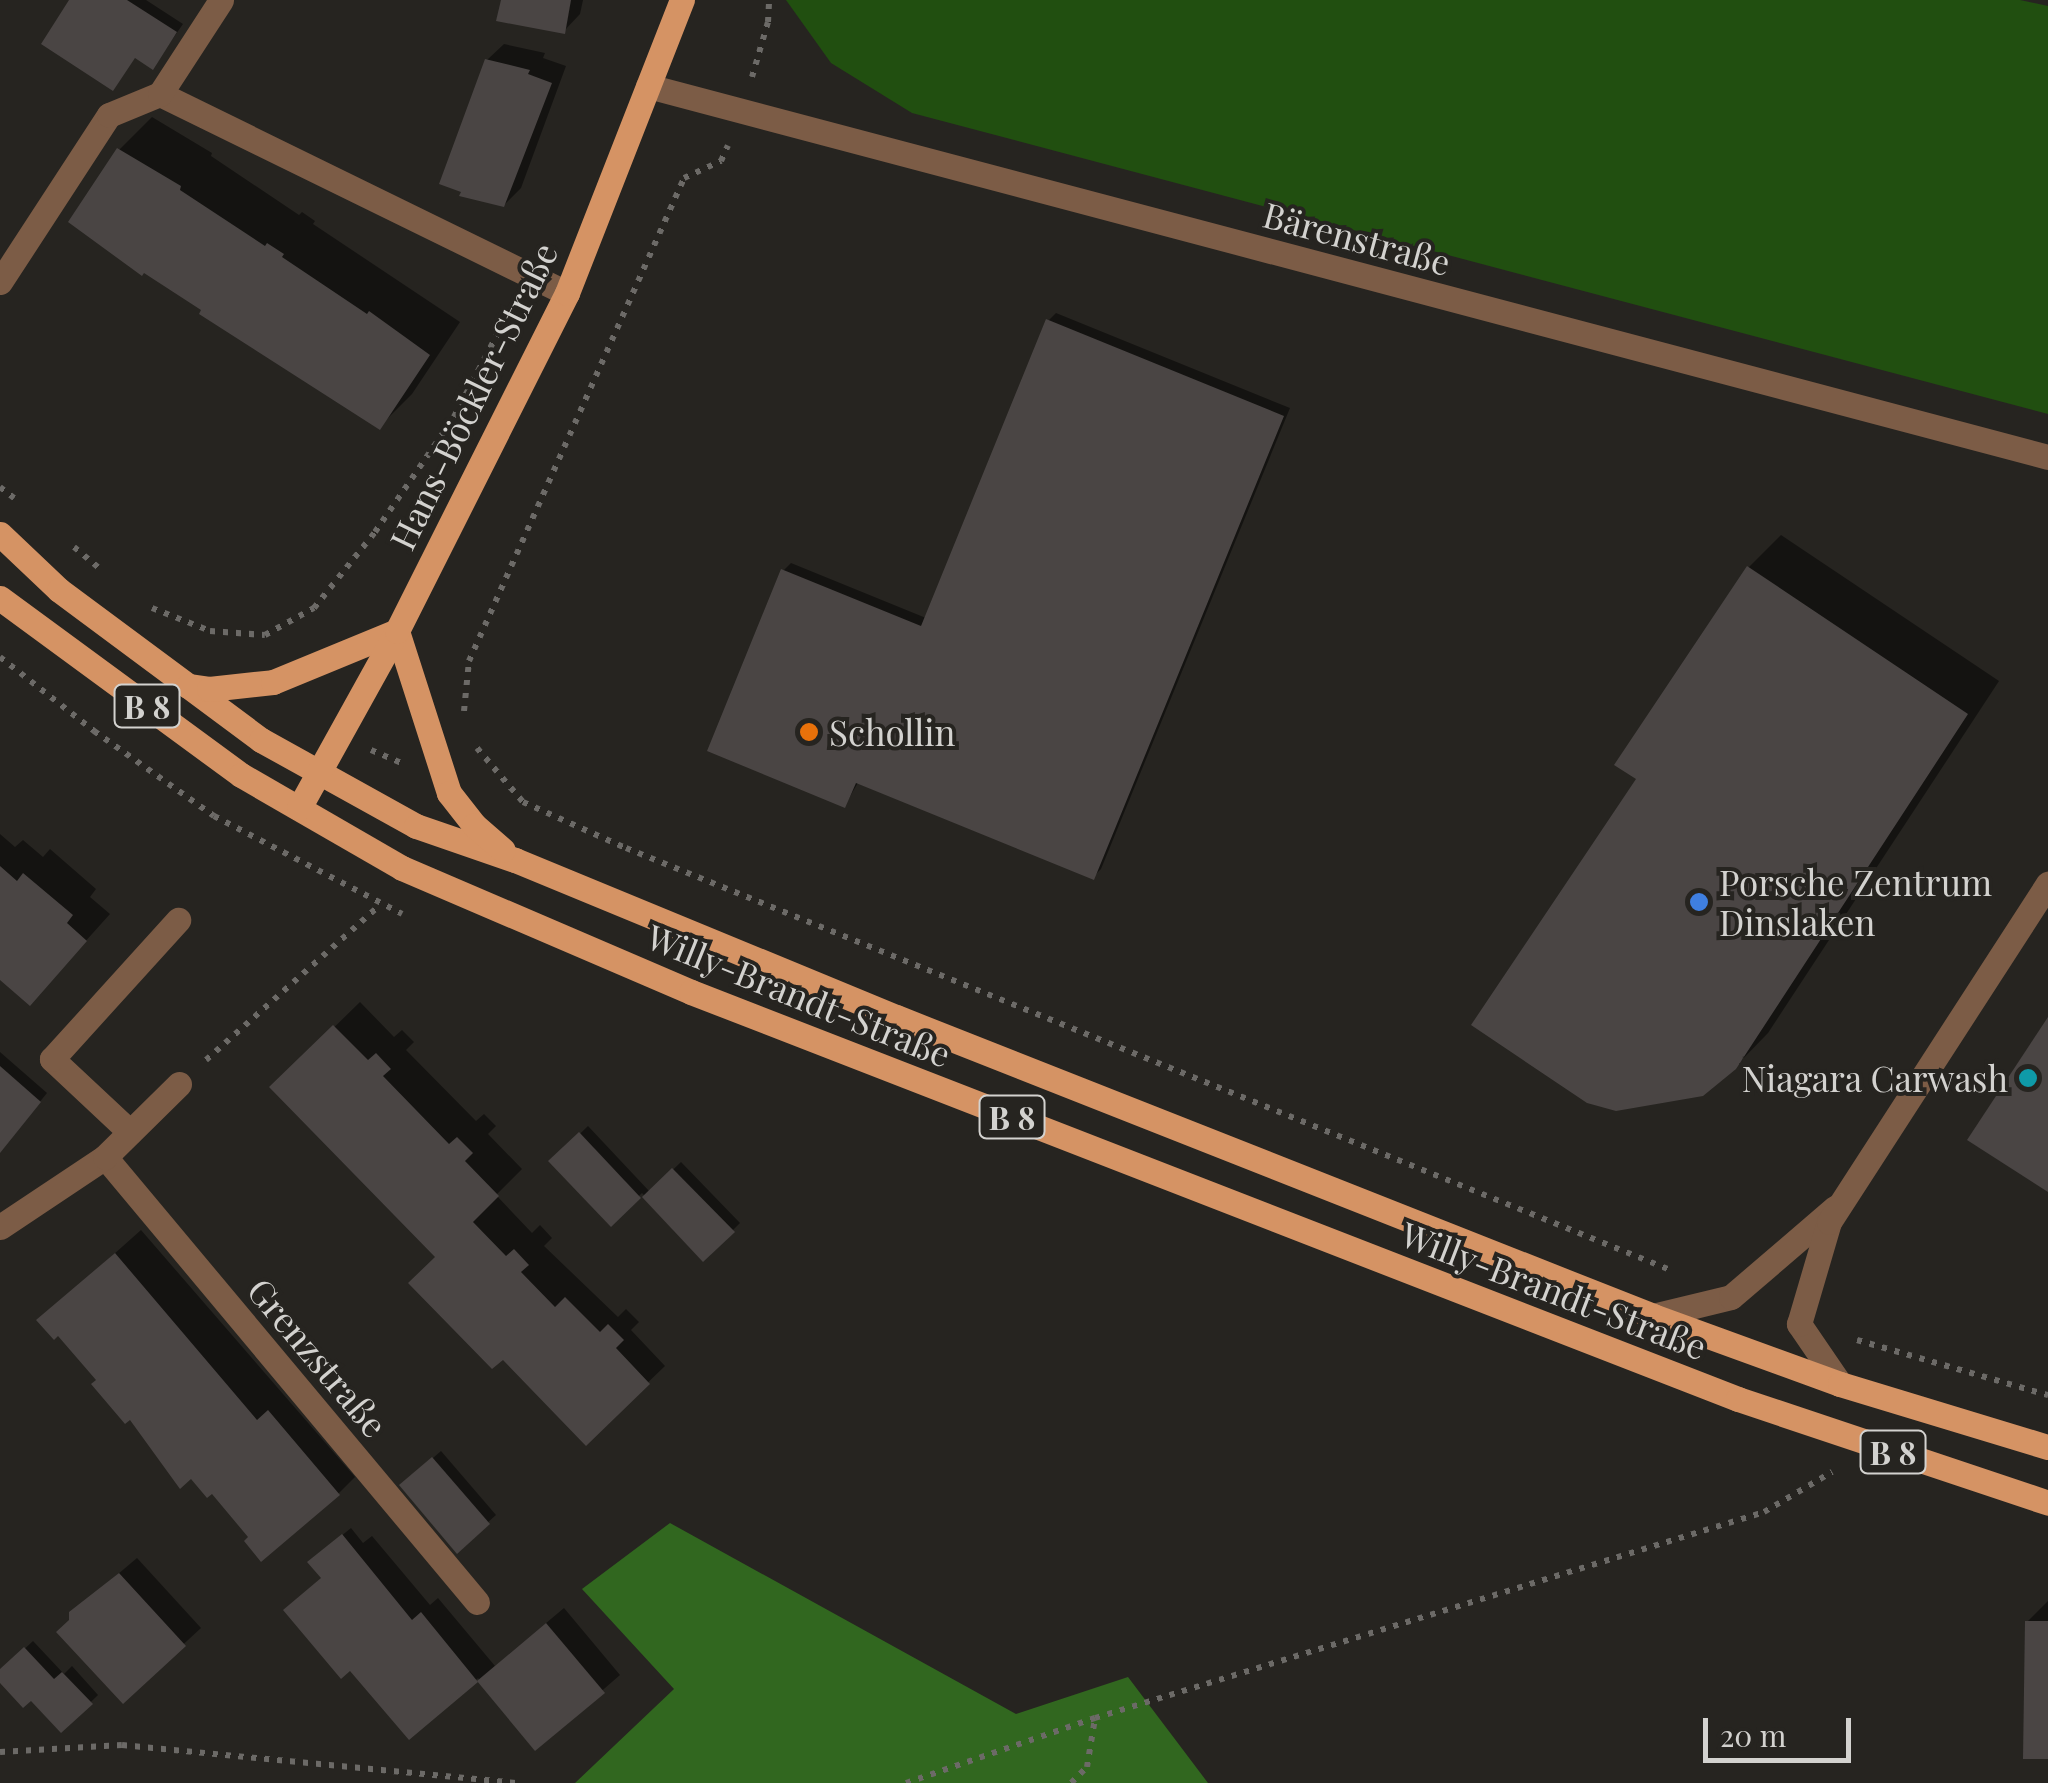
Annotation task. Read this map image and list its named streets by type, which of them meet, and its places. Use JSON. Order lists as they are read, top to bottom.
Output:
{
  "streets": {
    "main road": ["Hans-Böckler-Straße", "B 8", "Willy-Brandt-Straße"],
    "street": ["Bärenstraße", "Grenzstraße"]
  },
  "crossings": [
    ["Bärenstraße", "Hans-Böckler-Straße"],
    ["Hans-Böckler-Straße", "Willy-Brandt-Straße"],
    ["B 8", "Willy-Brandt-Straße"]
  ],
  "places": ["Schollin", "Porsche Zentrum Dinslaken", "Niagara Carwash"],
  "scale_bar": "20 m"
}
